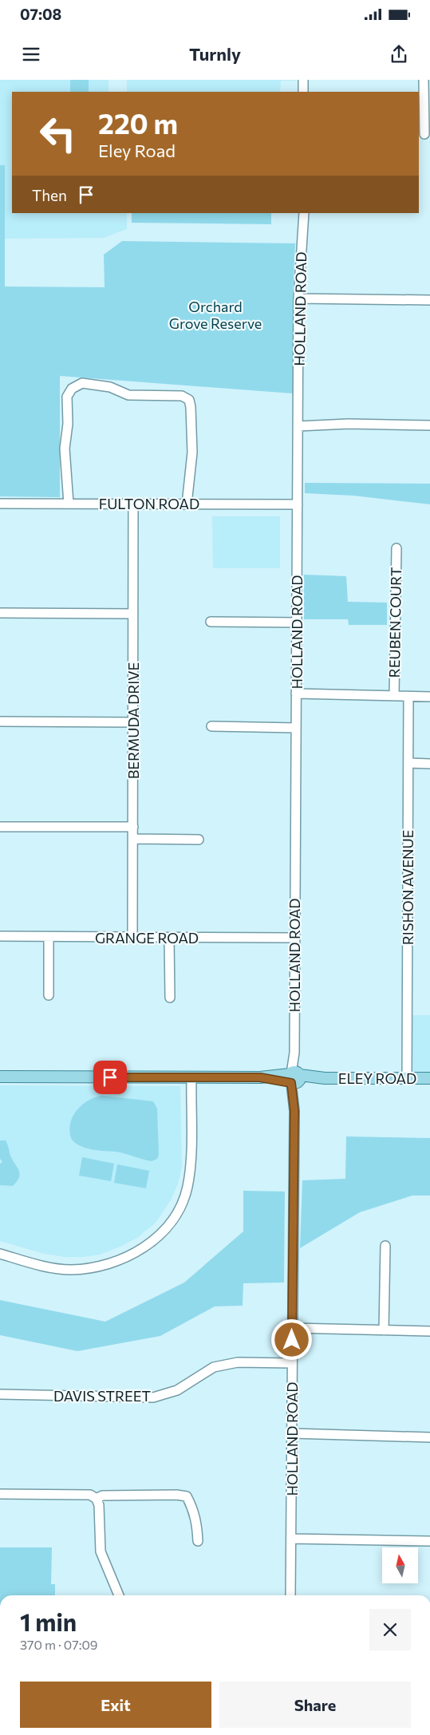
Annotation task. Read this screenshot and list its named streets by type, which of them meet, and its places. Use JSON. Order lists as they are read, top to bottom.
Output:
{
  "streets": {
    "main road": ["ELEY ROAD"],
    "street": [
      "HOLLAND ROAD",
      "FULTON ROAD",
      "REUBEN COURT",
      "BERMUDA DRIVE",
      "RISHON AVENUE",
      "GRANGE ROAD",
      "DAVIS STREET"
    ]
  },
  "crossings": [
    ["HOLLAND ROAD", "FULTON ROAD"],
    ["HOLLAND ROAD", "GRANGE ROAD"],
    ["HOLLAND ROAD", "ELEY ROAD"],
    ["HOLLAND ROAD", "DAVIS STREET"],
    ["FULTON ROAD", "BERMUDA DRIVE"],
    ["BERMUDA DRIVE", "GRANGE ROAD"],
    ["RISHON AVENUE", "ELEY ROAD"]
  ],
  "parks": ["Orchard Grove Reserve"],
  "north": "top",
  "page": {
    "status": "07:08",
    "header": "Turnly",
    "turn": ["220 m", "Eley Road"],
    "then": "Then",
    "heading": ["1 min", "370 m · 07:09"],
    "buttons": ["Exit", "Share"]
  }
}
